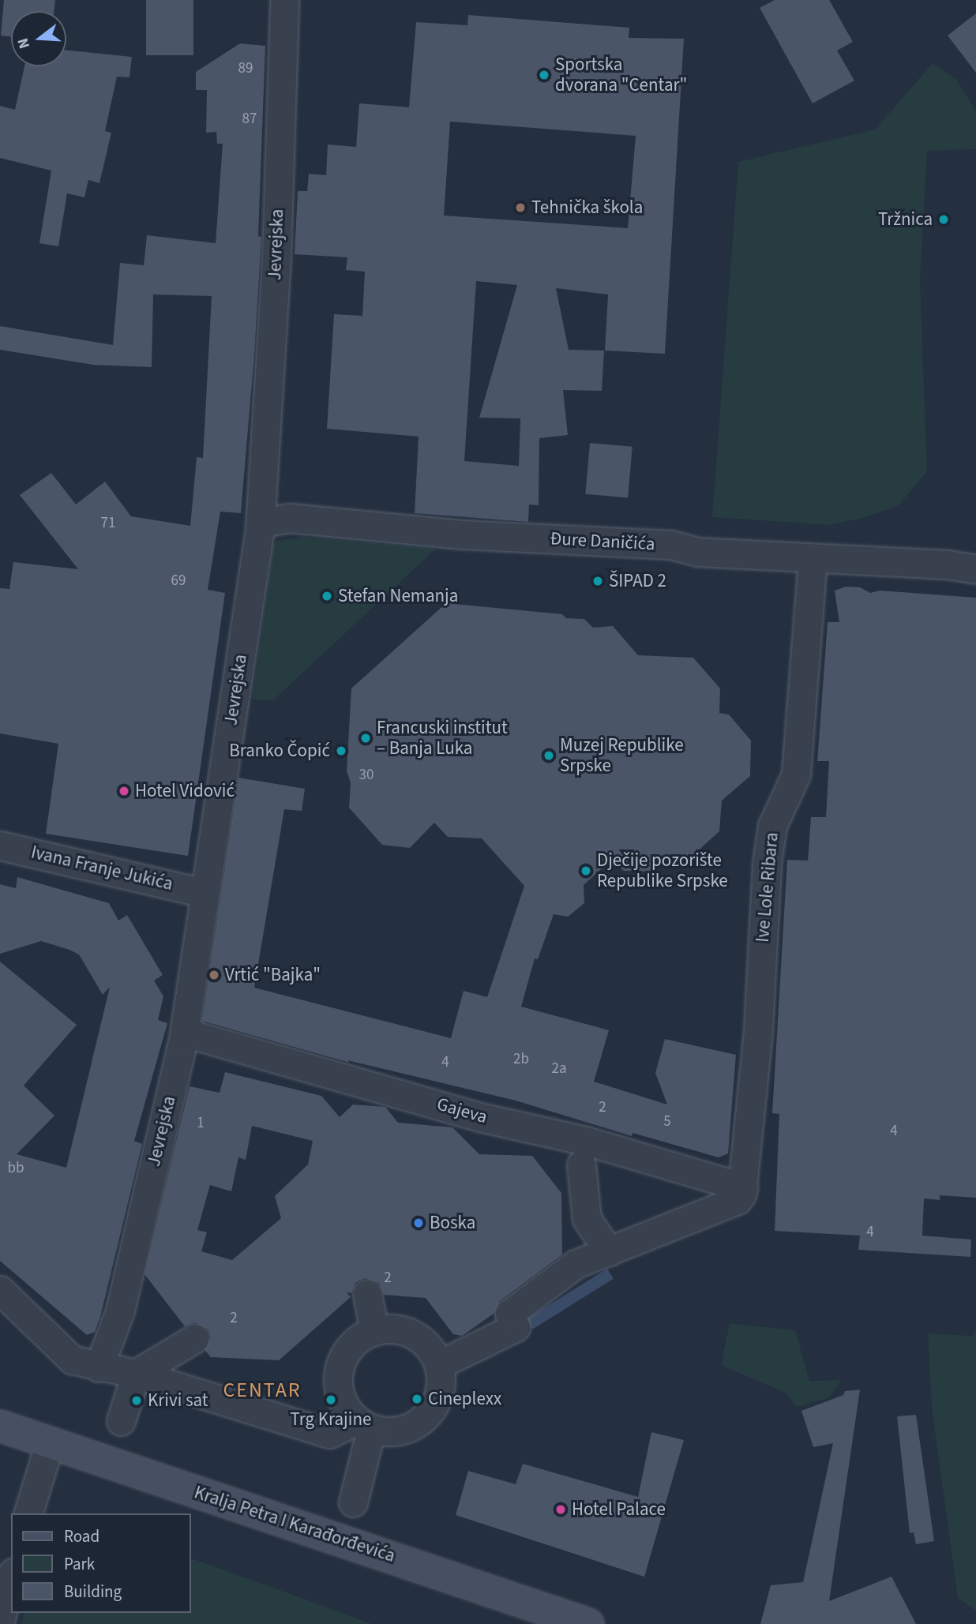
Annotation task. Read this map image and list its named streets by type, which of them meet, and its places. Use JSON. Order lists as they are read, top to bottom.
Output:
{
  "streets": {
    "main road": ["Kralja Petra I Karađorđevića"],
    "street": [
      "Jevrejska",
      "Đure Daničića",
      "Ivana Franje Jukića",
      "Ive Lole Ribara",
      "Gajeva"
    ]
  },
  "crossings": [
    ["Jevrejska", "Đure Daničića"],
    ["Jevrejska", "Ivana Franje Jukića"],
    ["Jevrejska", "Gajeva"],
    ["Đure Daničića", "Ive Lole Ribara"],
    ["Ive Lole Ribara", "Gajeva"]
  ],
  "districts": ["CENTAR"],
  "places": [
    "Sportska dvorana \"Centar\"",
    "Tehnička škola",
    "Tržnica",
    "ŠIPAD 2",
    "Stefan Nemanja",
    "Francuski institut – Banja Luka",
    "Branko Čopić",
    "Muzej Republike Srpske",
    "Hotel Vidović",
    "Dječije pozorište Republike Srpske",
    "Vrtić \"Bajka\"",
    "Boska",
    "Cineplexx",
    "Trg Krajine",
    "Krivi sat",
    "Hotel Palace"
  ],
  "house_numbers": [
    "89",
    "87",
    "71",
    "69",
    "30",
    "2b",
    "4",
    "2a",
    "2",
    "5",
    "1",
    "4",
    "bb",
    "4",
    "2",
    "2"
  ],
  "legend": ["Road", "Park", "Building"],
  "north": "left"
}
